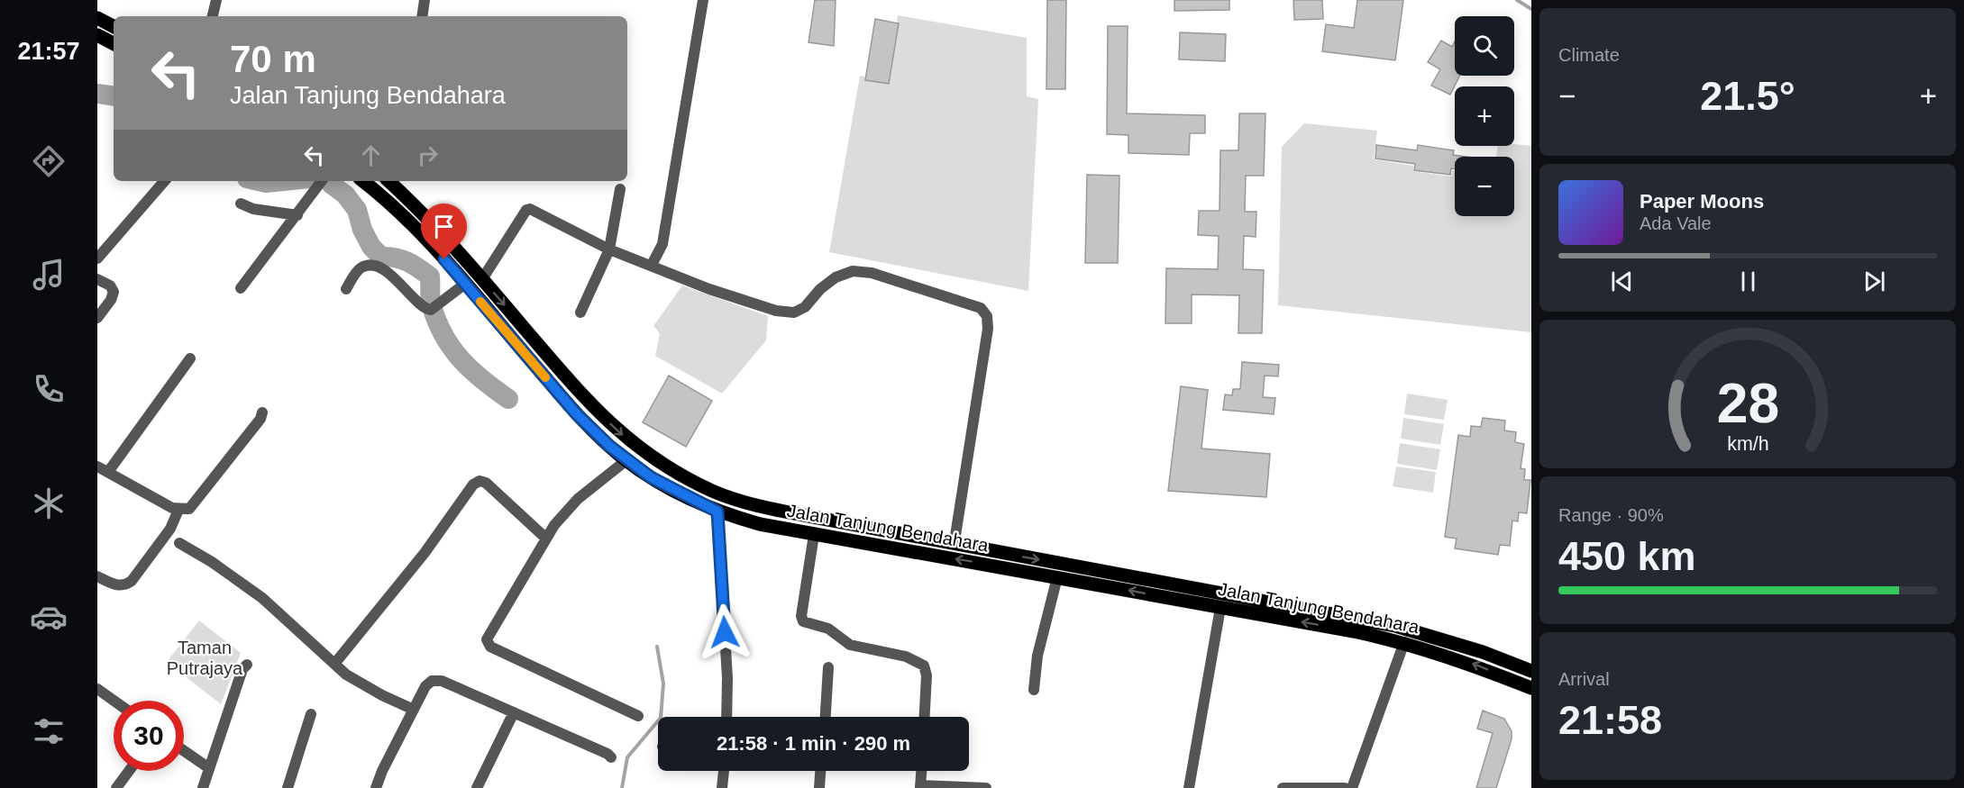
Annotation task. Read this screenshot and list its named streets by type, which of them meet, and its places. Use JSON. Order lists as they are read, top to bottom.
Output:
{
  "streets": {
    "main road": ["Jalan Tanjung Bendahara"]
  },
  "parks": ["Taman Putrajaya"],
  "page": {
    "tabs": "21:57",
    "tile": [
      "Climate",
      ["Range · 90%", "450 km"],
      ["Arrival", "21:58"]
    ],
    "map_buttons": ["+", "−"],
    "turn": ["70 m", "Jalan Tanjung Bendahara"],
    "heat": ["−", "21.5°", "+"],
    "song": ["Paper Moons", "Ada Vale"],
    "limit": "30",
    "trip": "21:58 · 1 min · 290 m",
    "gauge": ["28", "km/h"]
  }
}
